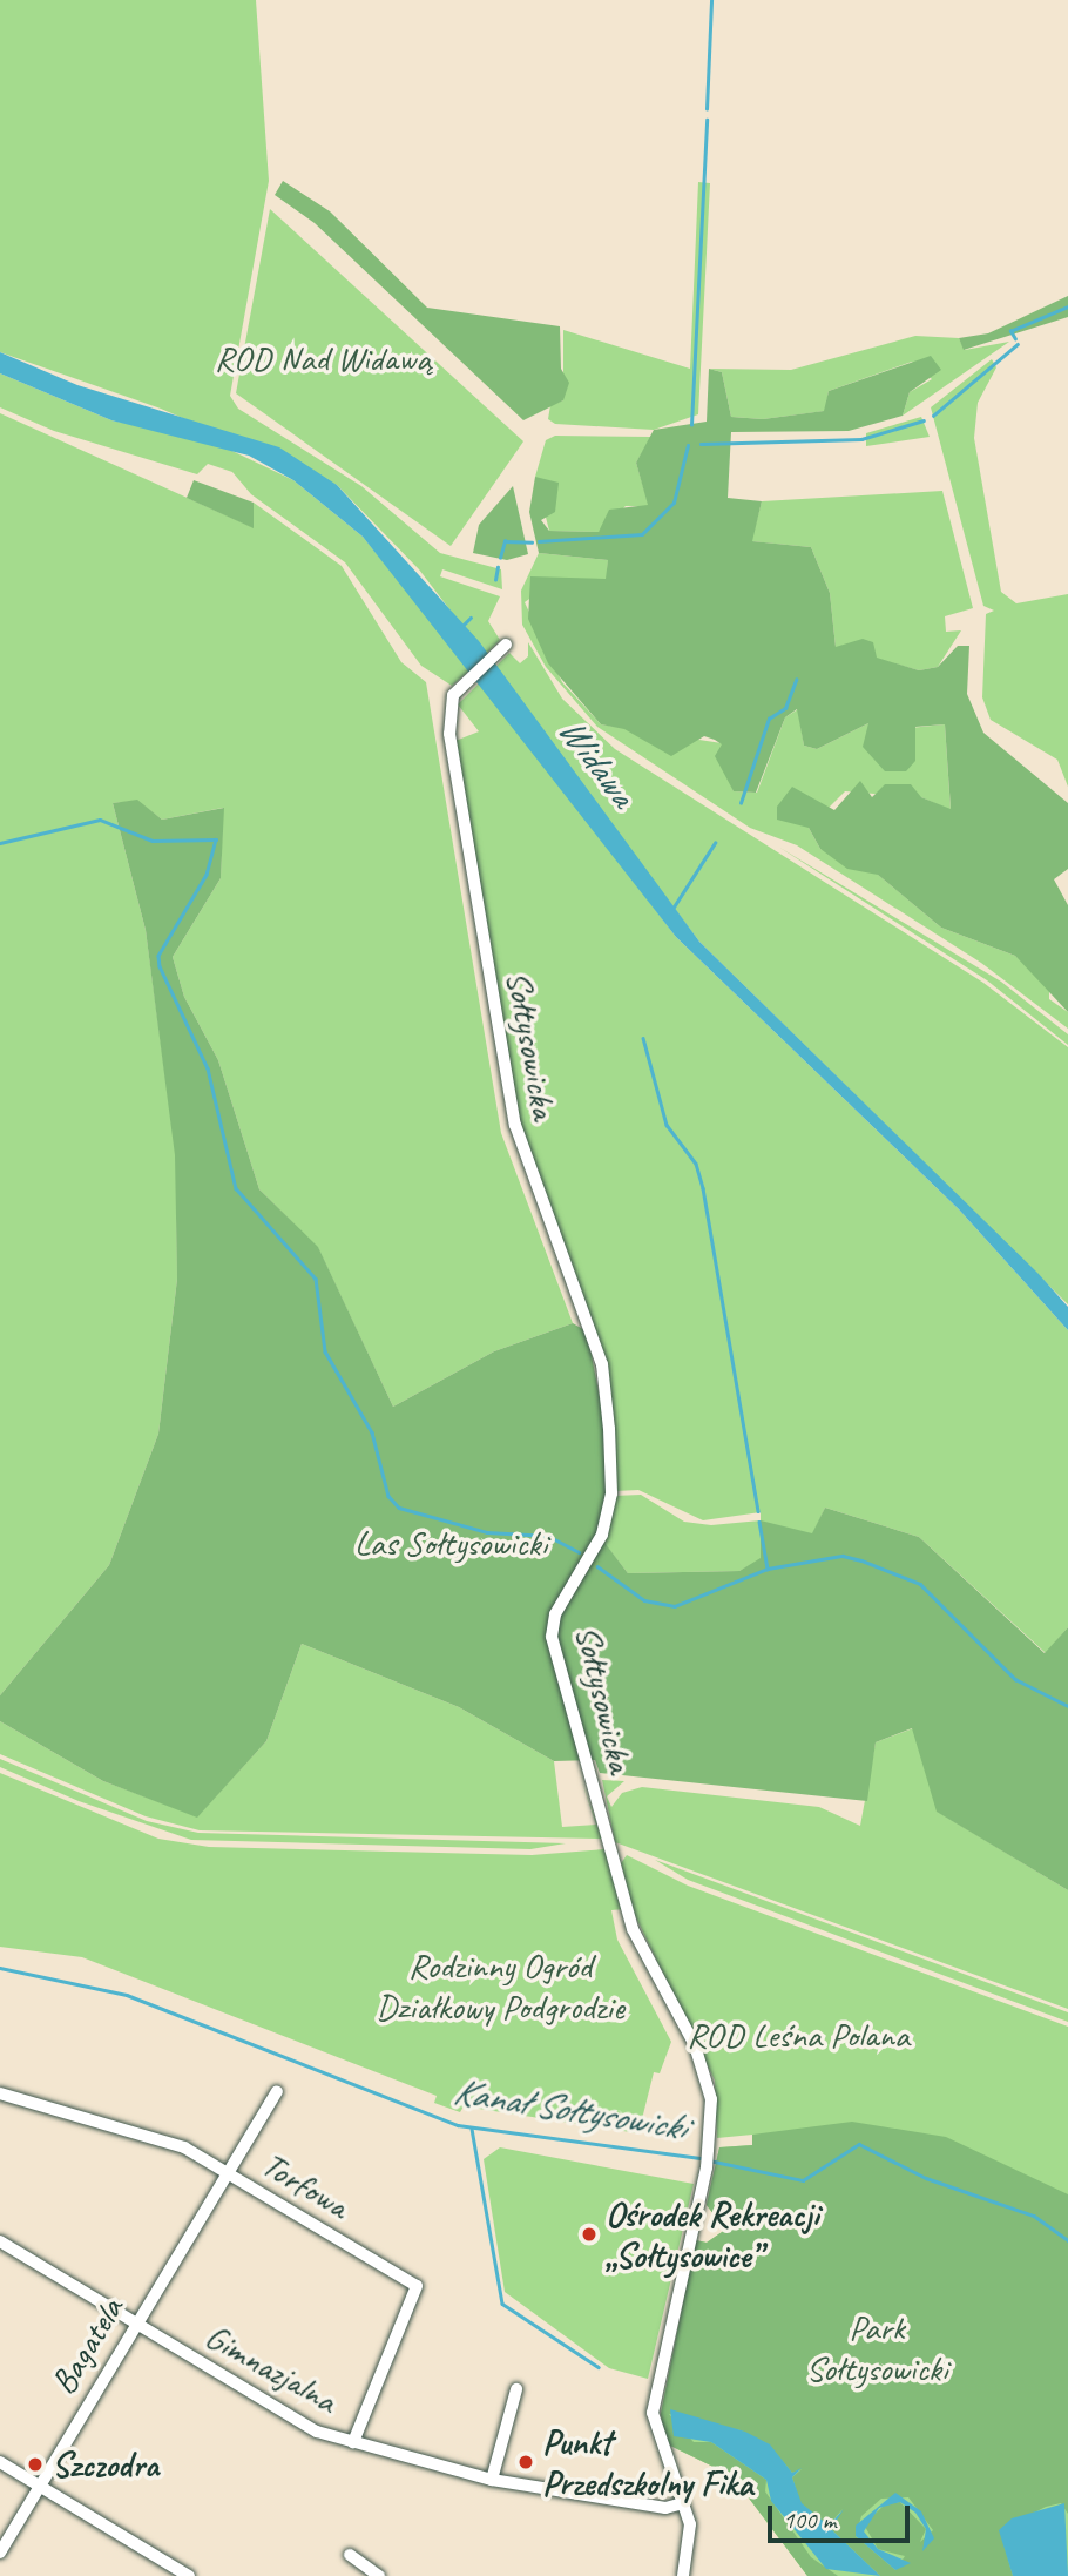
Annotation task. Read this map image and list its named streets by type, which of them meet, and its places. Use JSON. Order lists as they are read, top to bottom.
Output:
{
  "streets": {
    "street": [
      "Sołtysowicka",
      "Torfowa",
      "Bagatela",
      "Gimnazjalna"
    ]
  },
  "crossings": [
    ["Sołtysowicka", "Gimnazjalna"],
    ["Torfowa", "Bagatela"],
    ["Torfowa", "Gimnazjalna"],
    ["Bagatela", "Gimnazjalna"]
  ],
  "water": ["Widawa", "Kanał Sołtysowicki"],
  "parks": [
    "ROD Nad Widawą",
    "Las Sołtysowicki",
    "Rodzinny Ogród Działkowy Podgrodzie",
    "ROD Leśna Polana",
    "Park Sołtysowicki"
  ],
  "places": ["Ośrodek Rekreacji „Sołtysowice”", "Punkt Przedszkolny Fika", "Szczodra"],
  "scale_bar": "100 m"
}
